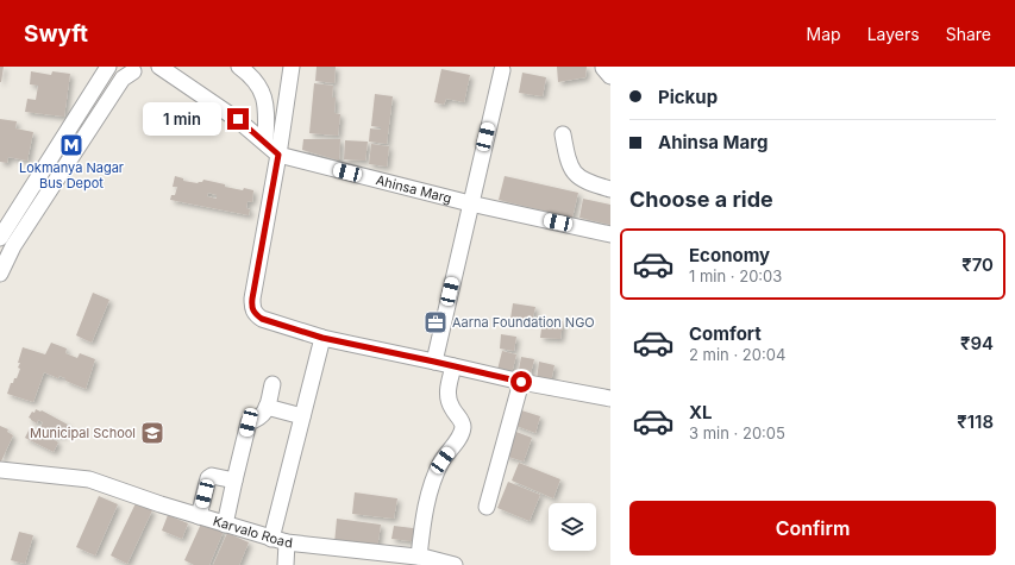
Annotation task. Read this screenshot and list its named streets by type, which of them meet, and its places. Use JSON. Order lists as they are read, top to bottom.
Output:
{
  "streets": {
    "street": ["Ahinsa Marg", "Karvalo Road"]
  },
  "places": {
    "metro station": ["Lokmanya Nagar Bus Depot"],
    "office": ["Aarna Foundation NGO"],
    "school or university": ["Municipal School"]
  },
  "page": {
    "header": "Swyft",
    "nav": ["Map", "Layers", "Share"],
    "banner": ["Pickup", "Ahinsa Marg"],
    "bubble": "1 min",
    "heading": "Choose a ride",
    "list": [
      {
        "name": "Economy",
        "note": "1 min · 20:03",
        "value": "₹70"
      },
      {
        "name": "Comfort",
        "note": "2 min · 20:04",
        "value": "₹94"
      },
      {
        "name": "XL",
        "note": "3 min · 20:05",
        "value": "₹118"
      }
    ],
    "buttons": "Confirm"
  }
}
